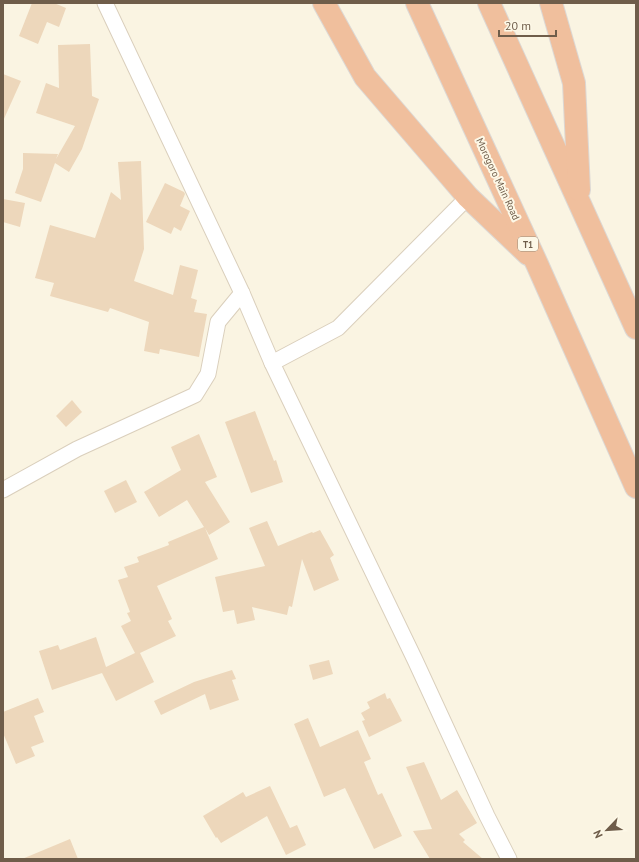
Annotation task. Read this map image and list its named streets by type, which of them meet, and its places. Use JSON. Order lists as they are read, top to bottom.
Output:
{
  "streets": {
    "highway": ["Morogoro Main Road", "T1"]
  },
  "scale_bar": "20 m",
  "north": "bottom left"
}
